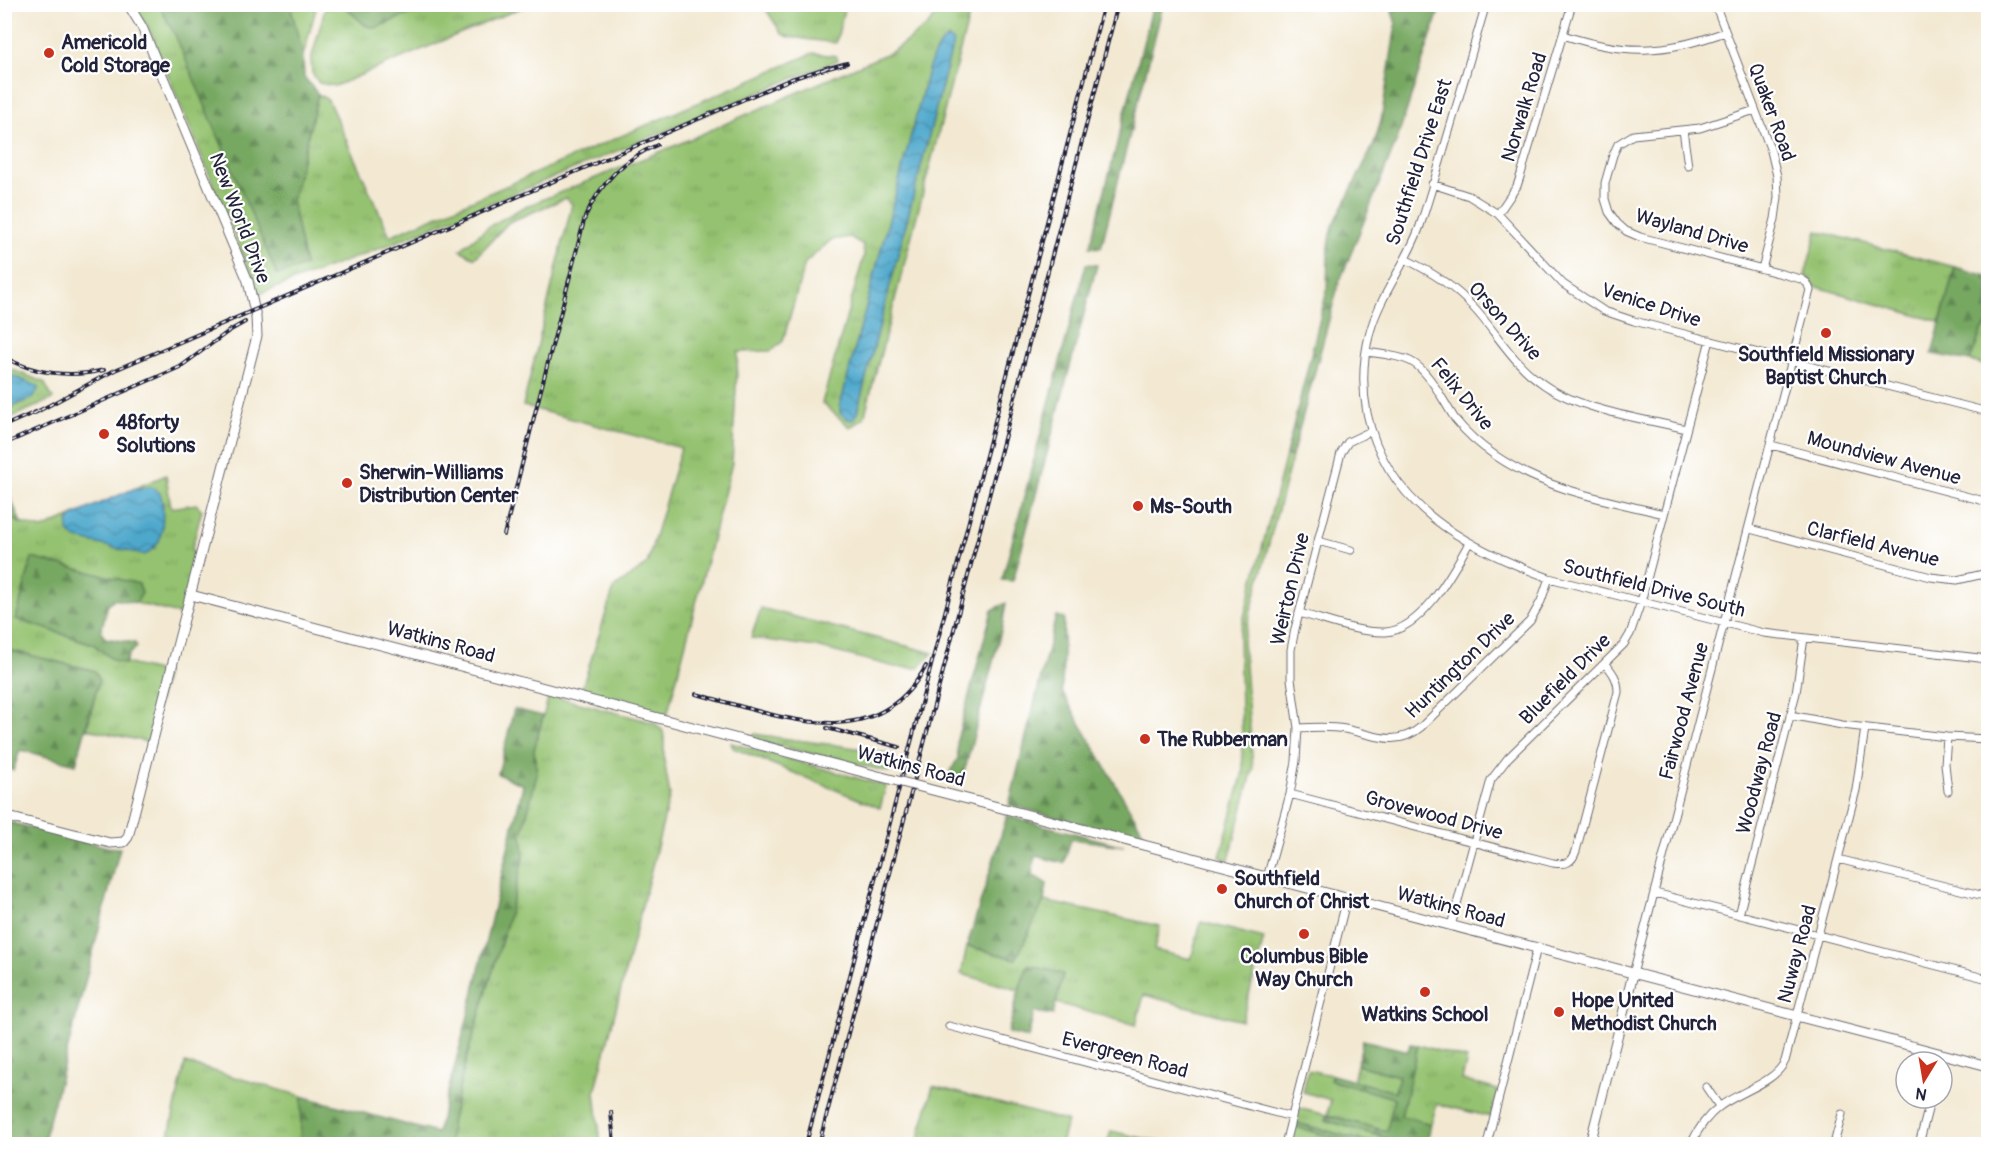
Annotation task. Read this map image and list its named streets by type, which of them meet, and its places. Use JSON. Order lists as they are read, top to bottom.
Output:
{
  "streets": {
    "street": [
      "Norwalk Road",
      "Quaker Road",
      "Southfield Drive East",
      "New World Drive",
      "Wayland Drive",
      "Venice Drive",
      "Orson Drive",
      "Felix Drive",
      "Moundview Avenue",
      "Clarfield Avenue",
      "Southfield Drive South",
      "Weirton Drive",
      "Watkins Road",
      "Huntington Drive",
      "Bluefield Drive",
      "Fairwood Avenue",
      "Woodway Road",
      "Grovewood Drive",
      "Nuway Road",
      "Evergreen Road"
    ]
  },
  "crossings": [
    ["Norwalk Road", "Venice Drive"],
    ["Quaker Road", "Wayland Drive"],
    ["Southfield Drive East", "Venice Drive"],
    ["Southfield Drive East", "Orson Drive"],
    ["Southfield Drive East", "Felix Drive"],
    ["Southfield Drive East", "Southfield Drive South"],
    ["Southfield Drive East", "Weirton Drive"],
    ["New World Drive", "Watkins Road"],
    ["Wayland Drive", "Fairwood Avenue"],
    ["Venice Drive", "Bluefield Drive"],
    ["Venice Drive", "Fairwood Avenue"],
    ["Orson Drive", "Bluefield Drive"],
    ["Felix Drive", "Bluefield Drive"],
    ["Moundview Avenue", "Fairwood Avenue"],
    ["Clarfield Avenue", "Fairwood Avenue"],
    ["Southfield Drive South", "Weirton Drive"],
    ["Southfield Drive South", "Huntington Drive"],
    ["Southfield Drive South", "Bluefield Drive"],
    ["Southfield Drive South", "Fairwood Avenue"],
    ["Southfield Drive South", "Woodway Road"],
    ["Weirton Drive", "Watkins Road"],
    ["Weirton Drive", "Huntington Drive"],
    ["Weirton Drive", "Grovewood Drive"],
    ["Watkins Road", "Bluefield Drive"],
    ["Watkins Road", "Fairwood Avenue"],
    ["Watkins Road", "Nuway Road"],
    ["Bluefield Drive", "Grovewood Drive"]
  ],
  "places": [
    "Americold Cold Storage",
    "Southfield Missionary Baptist Church",
    "48forty Solutions",
    "Sherwin-Williams Distribution Center",
    "Ms-South",
    "The Rubberman",
    "Southfield Church of Christ",
    "Columbus Bible Way Church",
    "Watkins School",
    "Hope United Methodist Church"
  ],
  "north": "bottom"
}
